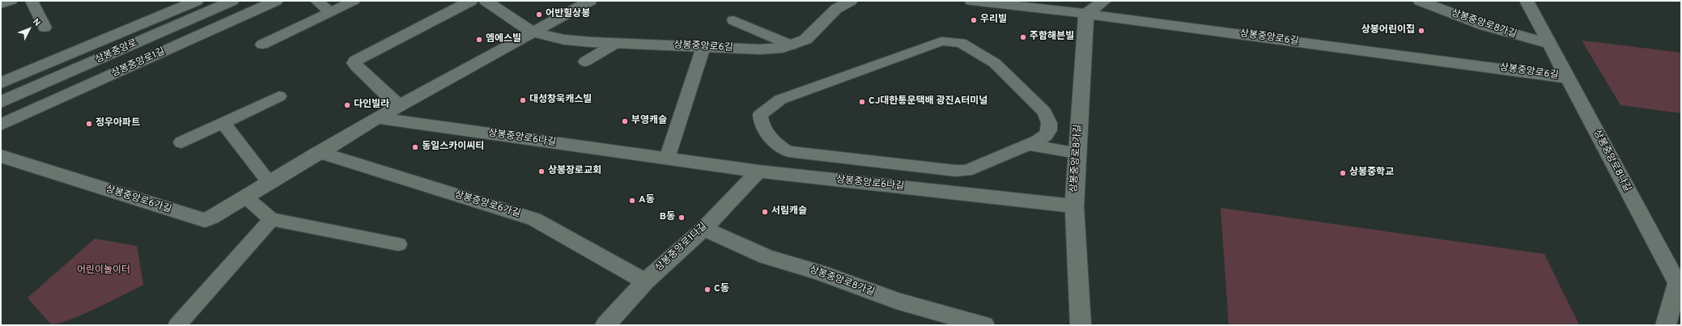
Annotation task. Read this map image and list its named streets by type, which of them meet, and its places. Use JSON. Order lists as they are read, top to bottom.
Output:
{
  "streets": {
    "street": [
      "상봉중앙로8가길",
      "상봉중앙로6길",
      "상봉중앙로",
      "상봉중앙로1길",
      "상봉중앙로6나길",
      "상봉중앙로8나길",
      "상봉중앙로6가길",
      "상봉중앙로1다길"
    ]
  },
  "crossings": [
    ["상봉중앙로8가길", "상봉중앙로6길"],
    ["상봉중앙로8가길", "상봉중앙로6나길"],
    ["상봉중앙로8가길", "상봉중앙로8나길"],
    ["상봉중앙로8가길", "상봉중앙로1다길"],
    ["상봉중앙로6길", "상봉중앙로8나길"],
    ["상봉중앙로6길", "상봉중앙로6가길"],
    ["상봉중앙로6나길", "상봉중앙로6가길"],
    ["상봉중앙로6나길", "상봉중앙로1다길"],
    ["상봉중앙로6가길", "상봉중앙로1다길"]
  ],
  "parks": ["어린이놀이터"],
  "places": [
    "어반힐상봉",
    "우리빌",
    "상봉어린이집",
    "주함해븐빌",
    "엠에스빌",
    "대성창욱캐스빌",
    "CJ대한통운택배 광진A터미널",
    "다인빌라",
    "부영캐슬",
    "정우아파트",
    "동일스카이씨티",
    "상봉장로교회",
    "상봉중학교",
    "A동",
    "서림캐슬",
    "B동",
    "C동"
  ],
  "north": "top right"
}
